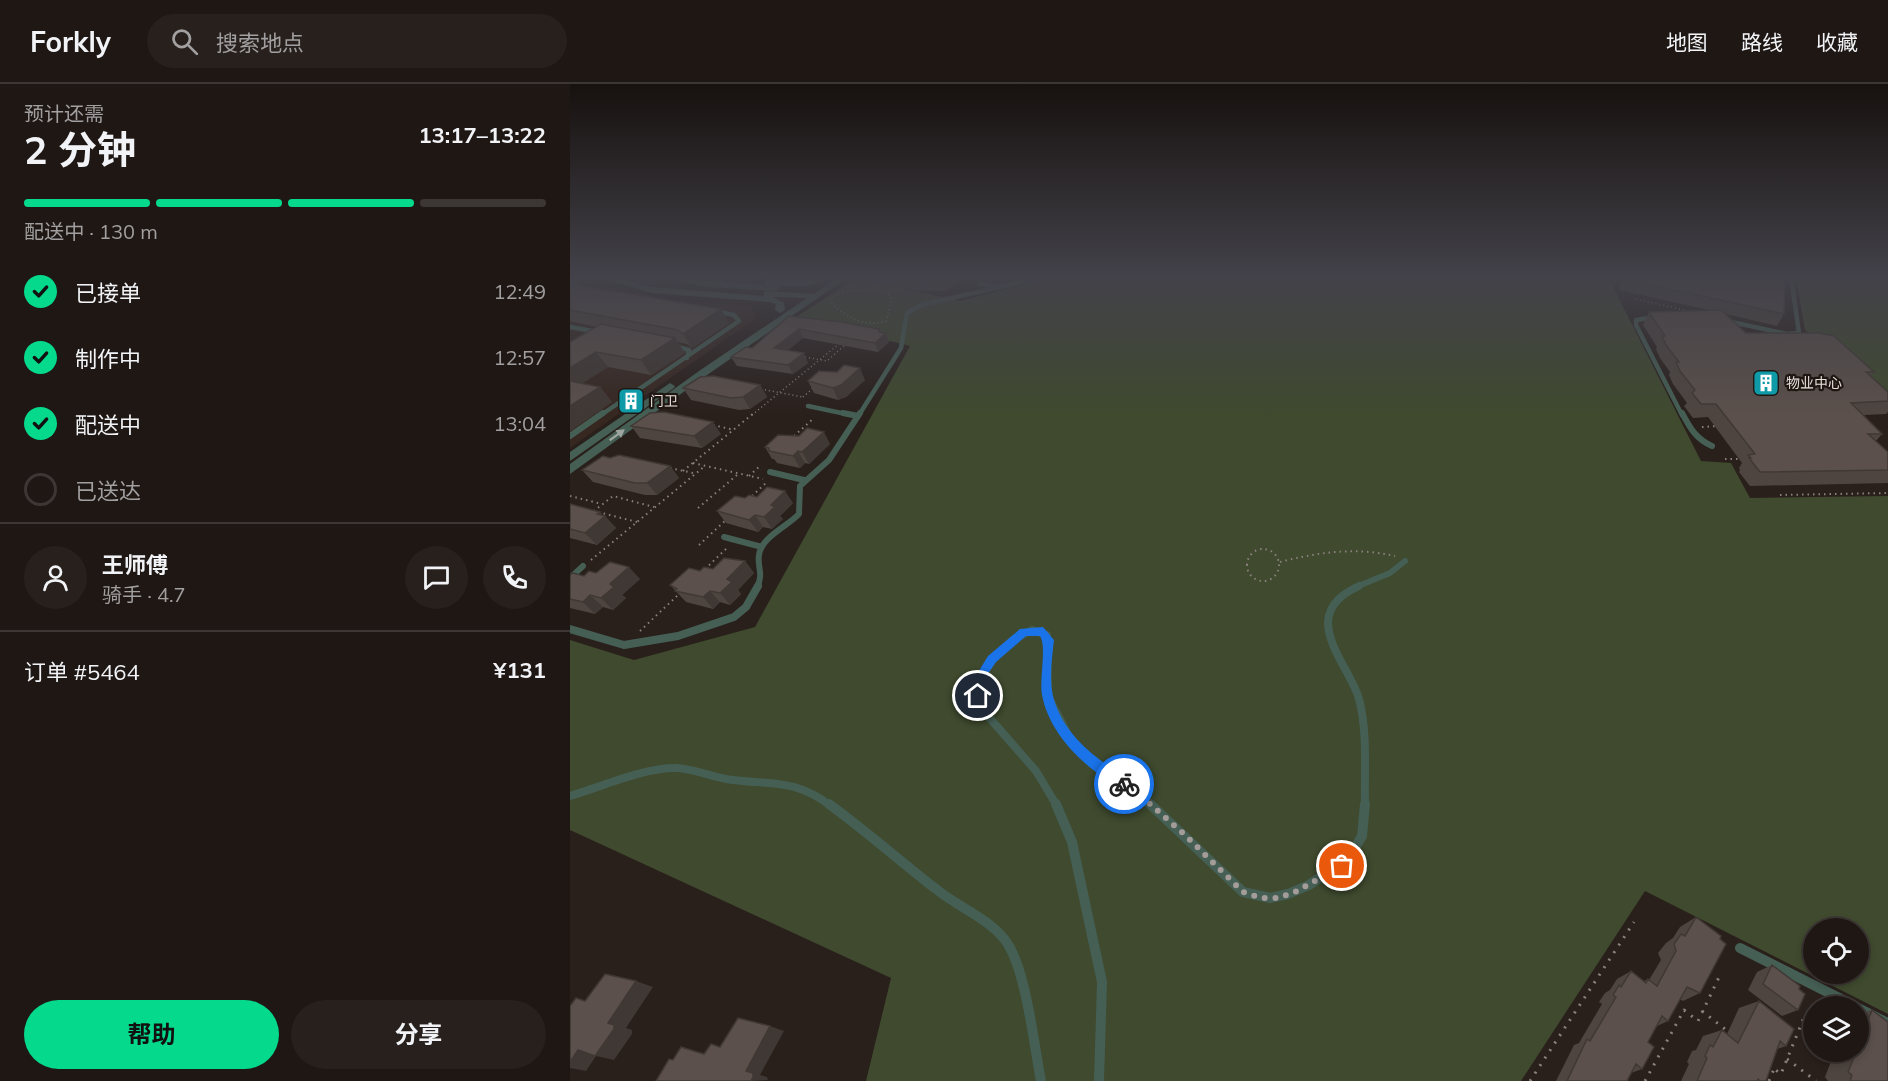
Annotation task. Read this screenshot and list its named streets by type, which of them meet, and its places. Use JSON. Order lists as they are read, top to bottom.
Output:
{
  "places": {
    "building": ["物业中心", "门卫"]
  },
  "page": {
    "header": "Forkly",
    "search": "搜索地点",
    "nav": ["地图", "路线", "收藏"],
    "heading": ["2 分钟", "预计还需", "13:17–13:22"],
    "panel": [
      "王师傅",
      "骑手 · 4.7",
      "订单 #5464",
      "¥131"
    ],
    "bar": "配送中 · 130 m",
    "list": [
      ["已接单", "12:49"],
      ["制作中", "12:57"],
      ["配送中", "13:04"],
      "已送达"
    ],
    "buttons": ["帮助", "分享"]
  }
}
